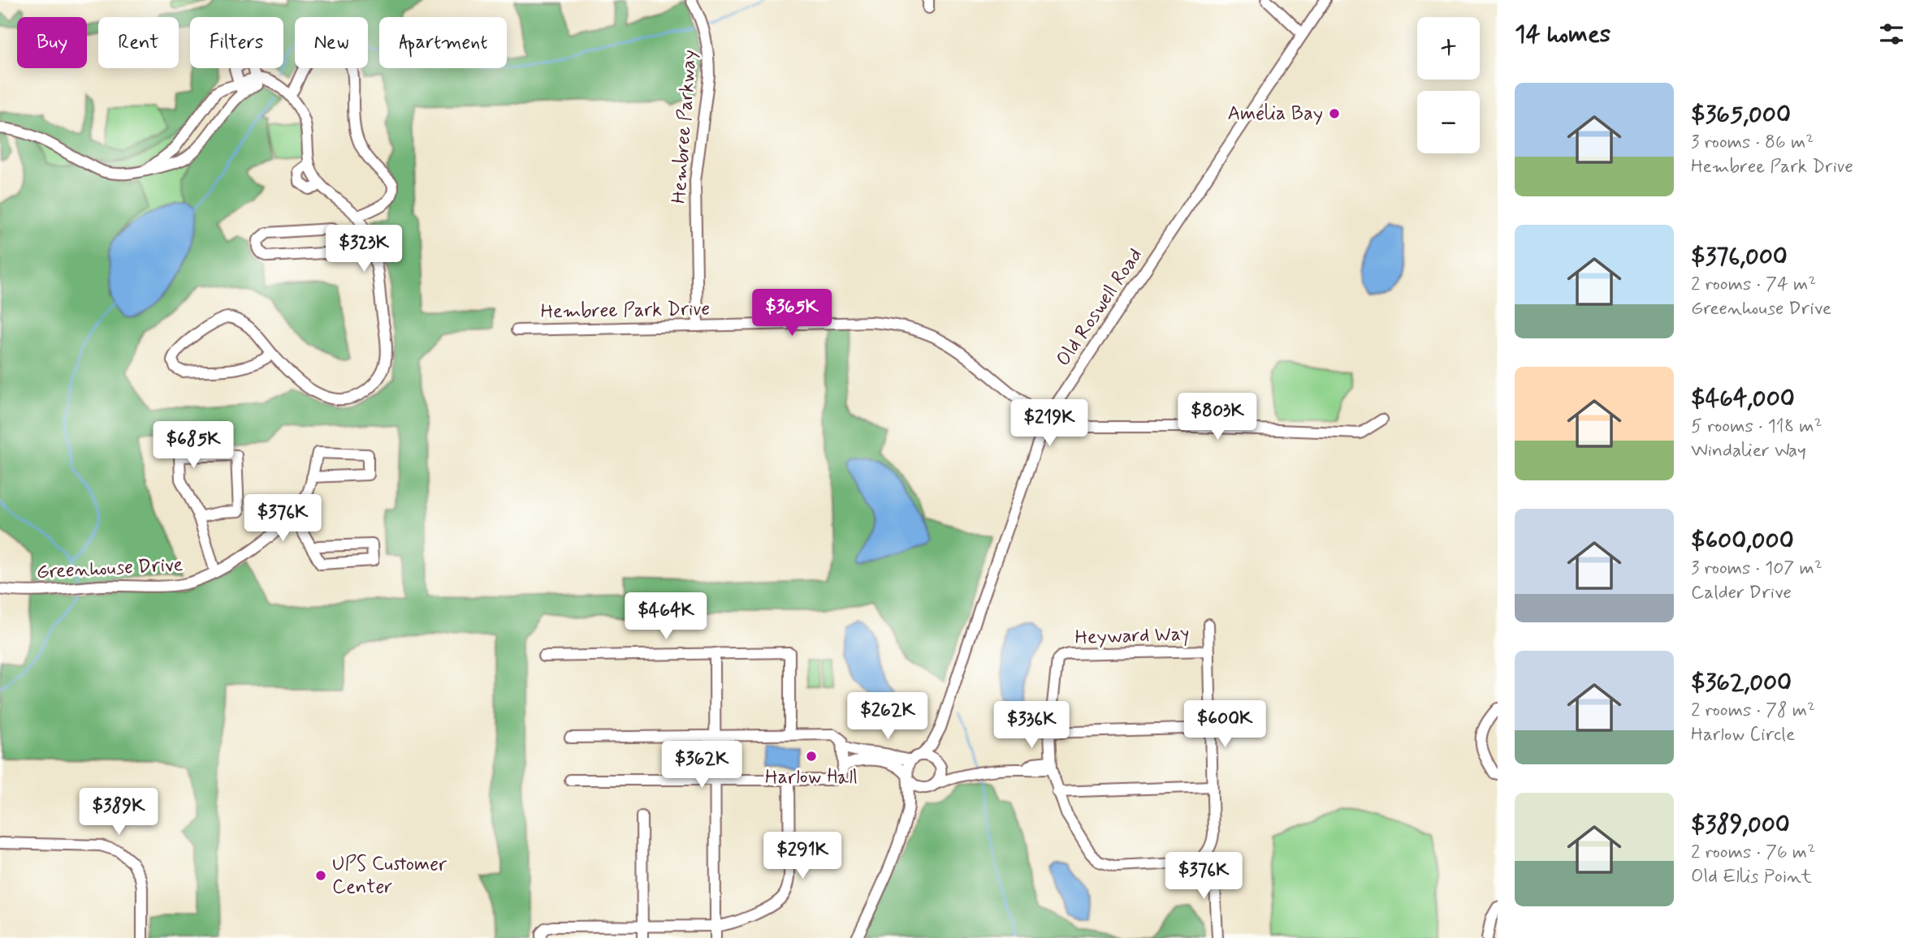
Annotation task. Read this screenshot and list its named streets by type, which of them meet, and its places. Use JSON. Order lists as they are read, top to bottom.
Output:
{
  "streets": {
    "street": [
      "Hembree Parkway",
      "Old Roswell Road",
      "Hembree Park Drive",
      "Greenhouse Drive",
      "Heyward Way"
    ]
  },
  "crossings": [
    ["Hembree Parkway", "Hembree Park Drive"],
    ["Old Roswell Road", "Hembree Park Drive"]
  ],
  "places": ["Amelia Bay", "Harlow Hall", "UPS Customer Center"],
  "page": {
    "heading": "14 homes",
    "map_buttons": ["+", "−"],
    "chip": [
      "Buy",
      "Rent",
      "Filters",
      "New",
      "Apartment"
    ],
    "list": [
      {
        "name": "$365,000",
        "note": "3 rooms · 86 m² · Hembree Park Drive"
      },
      {
        "name": "$376,000",
        "note": "2 rooms · 74 m² · Greenhouse Drive"
      },
      {
        "name": "$464,000",
        "note": "5 rooms · 118 m² · Windalier Way"
      },
      {
        "name": "$600,000",
        "note": "3 rooms · 107 m² · Calder Drive"
      },
      {
        "name": "$362,000",
        "note": "2 rooms · 78 m² · Harlow Circle"
      },
      {
        "name": "$389,000",
        "note": "2 rooms · 76 m² · Old Ellis Point"
      }
    ],
    "price": [
      "$323K",
      "$365K",
      "$803K",
      "$219K",
      "$685K",
      "$376K",
      "$464K",
      "$262K",
      "$600K",
      "$336K",
      "$362K",
      "$389K",
      "$291K",
      "$376K"
    ]
  }
}
